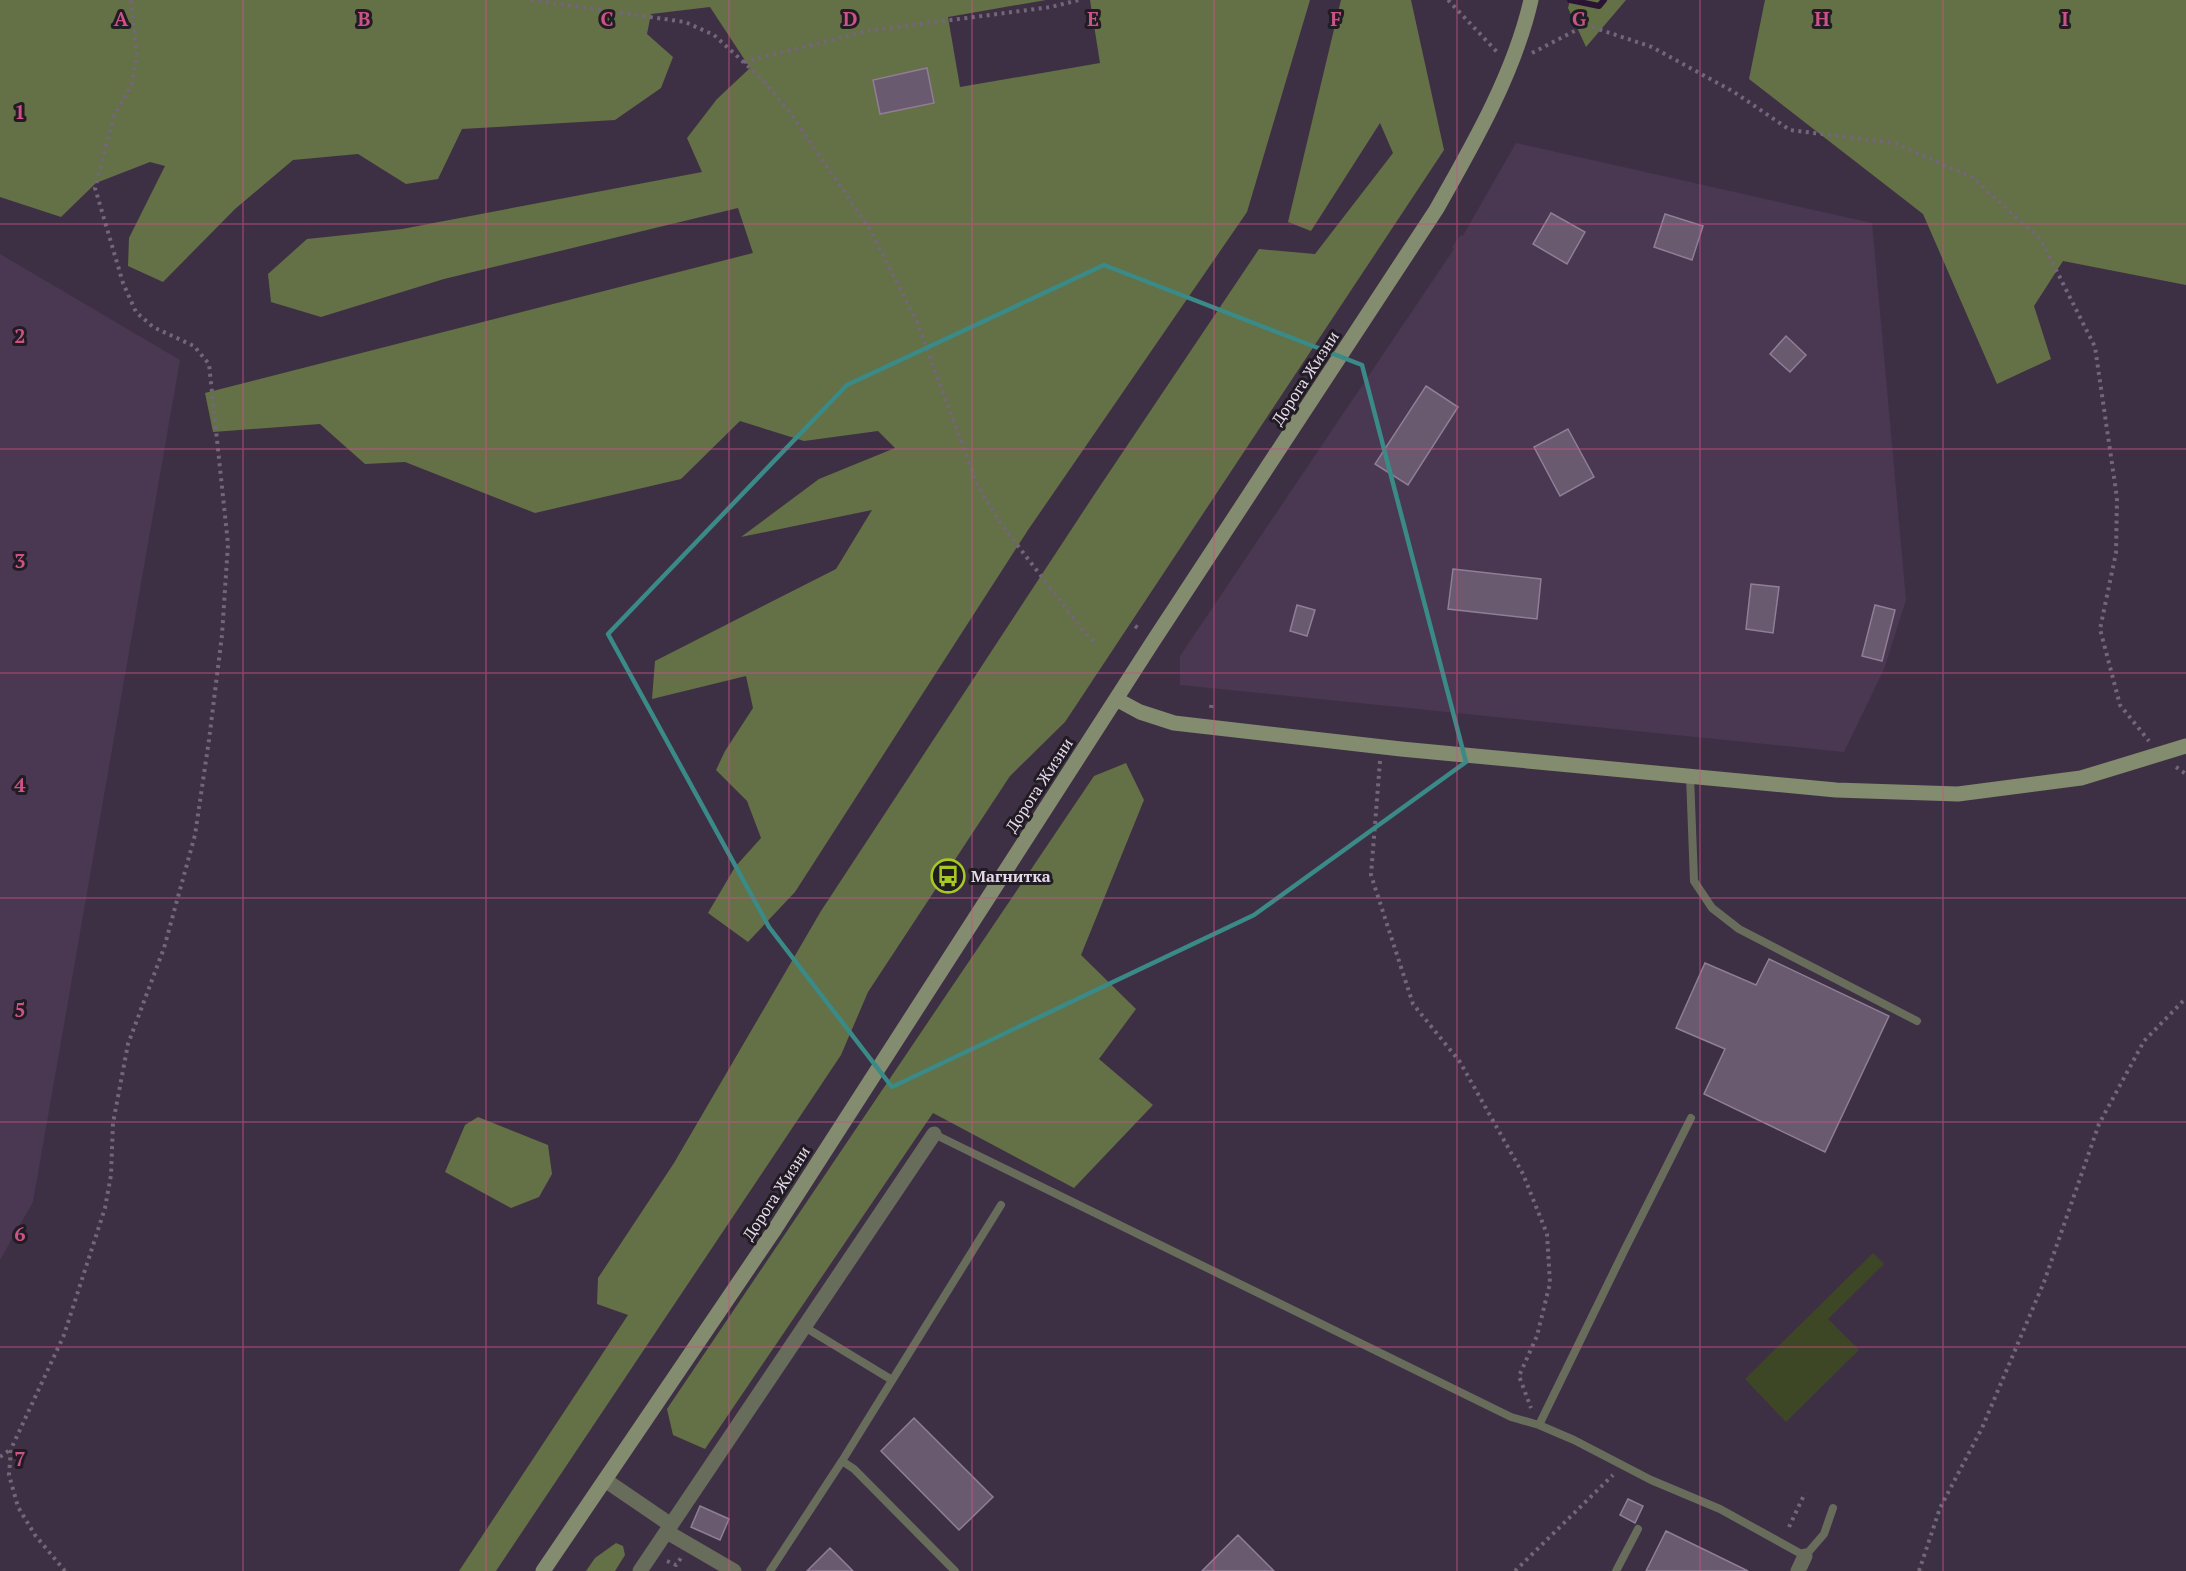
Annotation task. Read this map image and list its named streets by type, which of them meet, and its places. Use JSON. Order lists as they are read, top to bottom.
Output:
{
  "streets": {
    "main road": ["Дорога Жизни"]
  },
  "places": {
    "bus stop": ["Магнитка"]
  },
  "grid": {
    "columns": [
      "A",
      "B",
      "C",
      "D",
      "E",
      "F",
      "G",
      "H",
      "I"
    ],
    "rows": [
      "1",
      "2",
      "3",
      "4",
      "5",
      "6",
      "7"
    ]
  }
}
